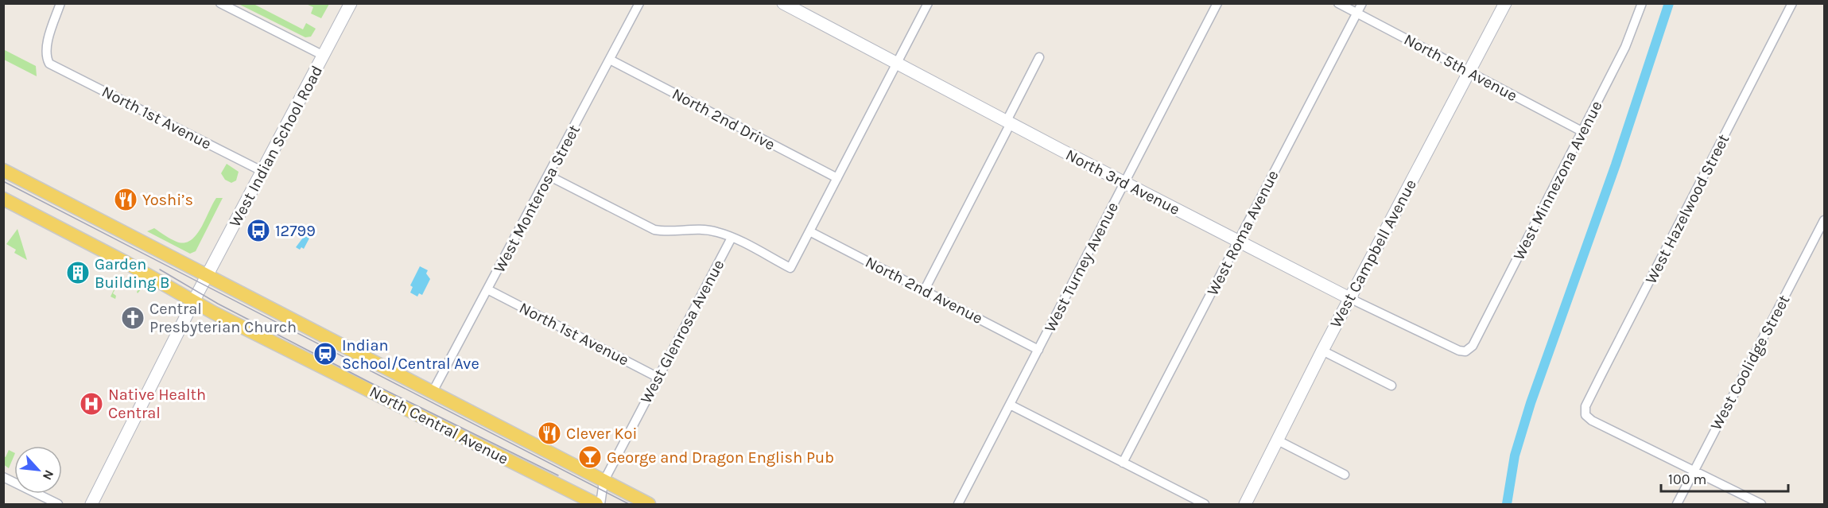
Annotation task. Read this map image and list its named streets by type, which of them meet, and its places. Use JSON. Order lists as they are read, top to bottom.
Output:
{
  "streets": {
    "main road": ["North Central Avenue"],
    "street": [
      "North 5th Avenue",
      "North 1st Avenue",
      "North 2nd Drive",
      "West Indian School Road",
      "West Minnezona Avenue",
      "North 3rd Avenue",
      "West Monterosa Street",
      "West Hazelwood Street",
      "West Roma Avenue",
      "West Campbell Avenue",
      "West Turney Avenue",
      "North 2nd Avenue",
      "West Glenrosa Avenue",
      "West Coolidge Street"
    ]
  },
  "crossings": [
    ["North 5th Avenue", "West Minnezona Avenue"],
    ["North 5th Avenue", "West Roma Avenue"],
    ["North 5th Avenue", "West Campbell Avenue"],
    ["North 1st Avenue", "West Indian School Road"],
    ["North 1st Avenue", "West Monterosa Street"],
    ["North 1st Avenue", "West Glenrosa Avenue"],
    ["North 2nd Drive", "West Monterosa Street"],
    ["West Indian School Road", "North Central Avenue"],
    ["West Minnezona Avenue", "North 3rd Avenue"],
    ["North 3rd Avenue", "West Roma Avenue"],
    ["North 3rd Avenue", "West Campbell Avenue"],
    ["North 3rd Avenue", "West Turney Avenue"],
    ["West Monterosa Street", "North Central Avenue"],
    ["West Hazelwood Street", "West Coolidge Street"],
    ["West Turney Avenue", "North 2nd Avenue"],
    ["West Glenrosa Avenue", "North Central Avenue"]
  ],
  "places": {
    "restaurant": ["Yoshi’s", "Clever Koi"],
    "bus stop": ["12799"],
    "building": ["Garden Building B"],
    "church": ["Central Presbyterian Church"],
    "station": ["Indian School/Central Ave"],
    "hospital": ["Native Health Central"],
    "bar": ["George and Dragon English Pub"]
  },
  "scale_bar": "100 m",
  "north": "bottom right"
}
